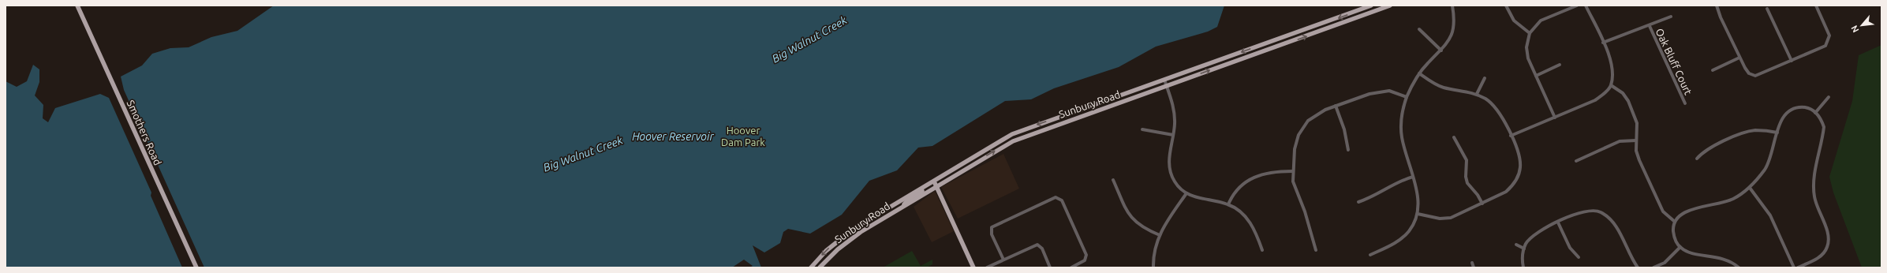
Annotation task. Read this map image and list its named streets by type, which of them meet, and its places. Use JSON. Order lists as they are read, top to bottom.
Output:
{
  "streets": {
    "main road": ["Sunbury Road", "Smothers Road"],
    "street": ["Oak Bluff Court"]
  },
  "water": ["Big Walnut Creek", "Hoover Reservoir"],
  "parks": ["Hoover Dam Park"],
  "north": "bottom left"
}
